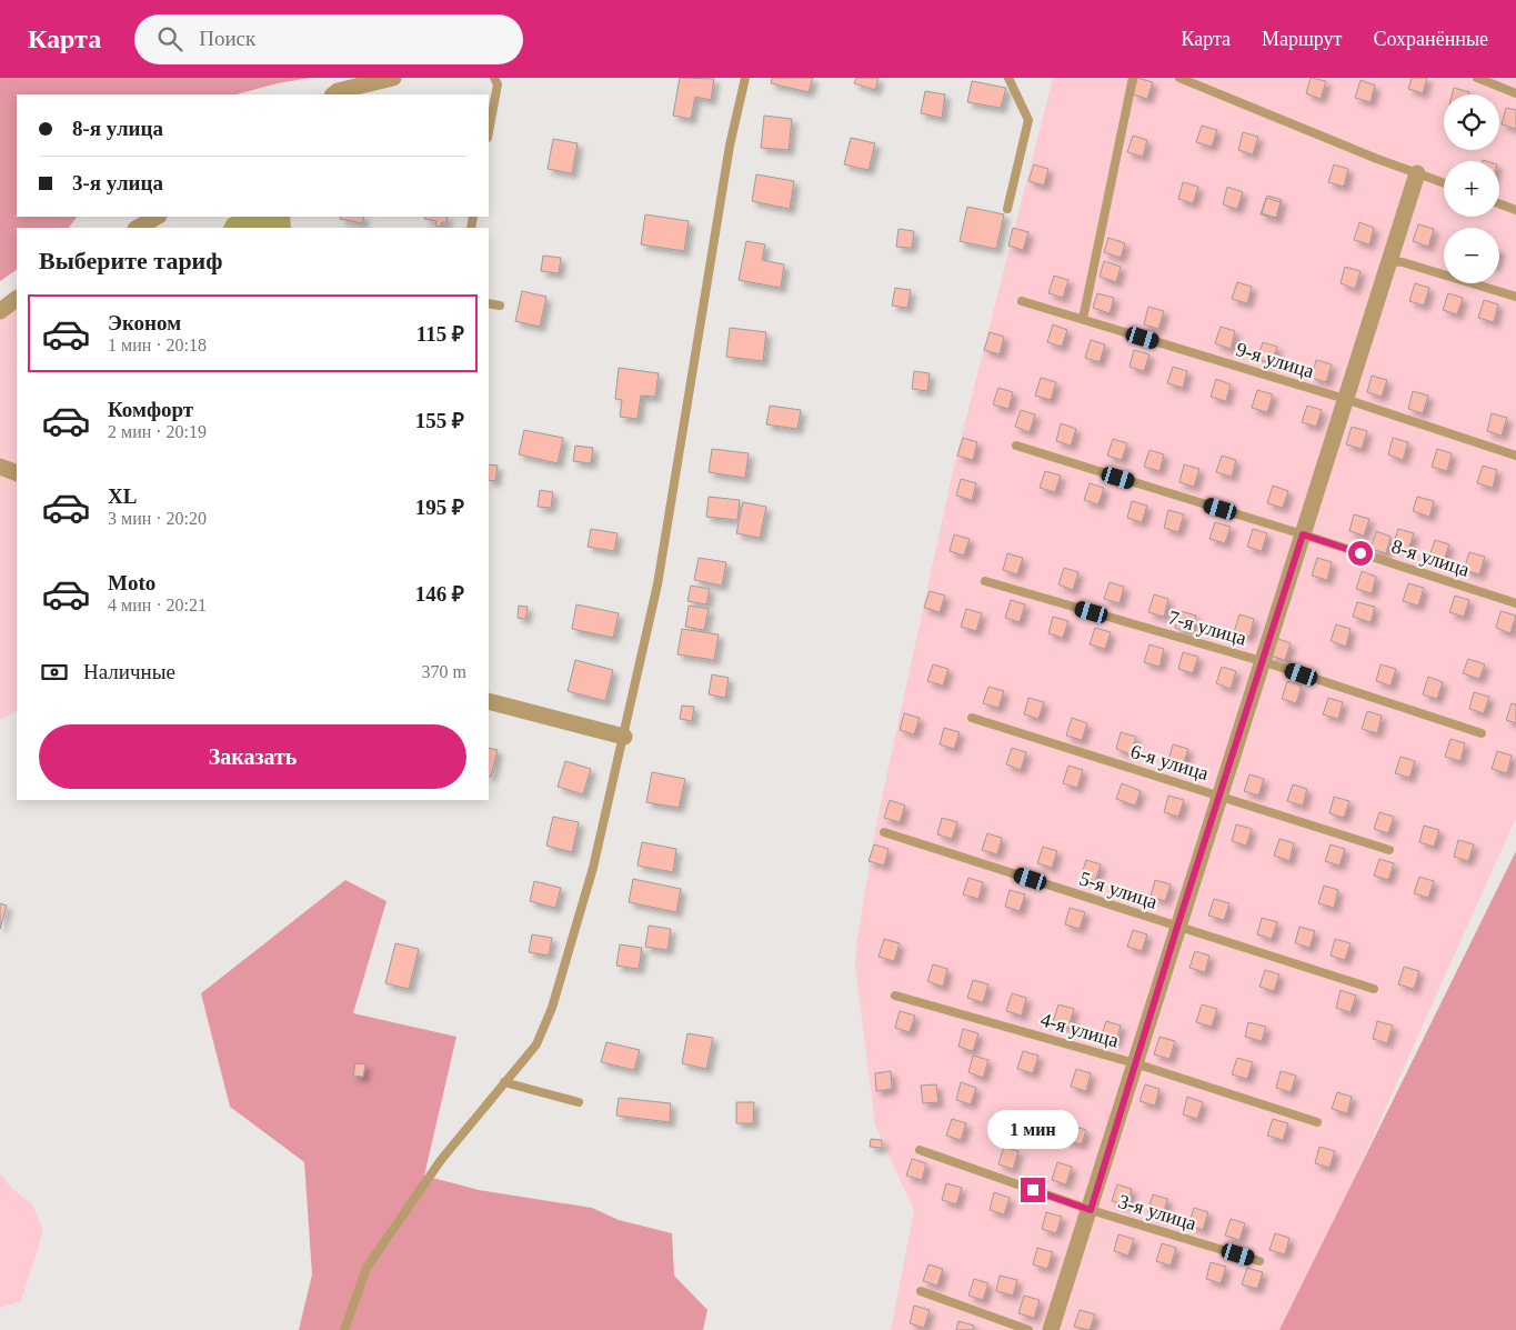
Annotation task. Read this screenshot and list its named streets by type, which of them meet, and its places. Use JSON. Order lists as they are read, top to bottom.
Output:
{
  "streets": {
    "lane": [
      "9-я улица",
      "8-я улица",
      "7-я улица",
      "6-я улица",
      "5-я улица",
      "4-я улица",
      "3-я улица"
    ]
  },
  "page": {
    "header": "Карта",
    "search": "Поиск",
    "nav": ["Карта", "Маршрут", "Сохранённые"],
    "map_buttons": ["+", "−"],
    "banner": ["8-я улица", "3-я улица"],
    "heading": "Выберите тариф",
    "list": [
      {
        "name": "Эконом",
        "note": "1 мин · 20:18",
        "value": "115 ₽"
      },
      {
        "name": "Комфорт",
        "note": "2 мин · 20:19",
        "value": "155 ₽"
      },
      {
        "name": "XL",
        "note": "3 мин · 20:20",
        "value": "195 ₽"
      },
      {
        "name": "Moto",
        "note": "4 мин · 20:21",
        "value": "146 ₽"
      }
    ],
    "pay": ["Наличные", "370 m"],
    "buttons": "Заказать",
    "bubble": "1 мин"
  }
}
